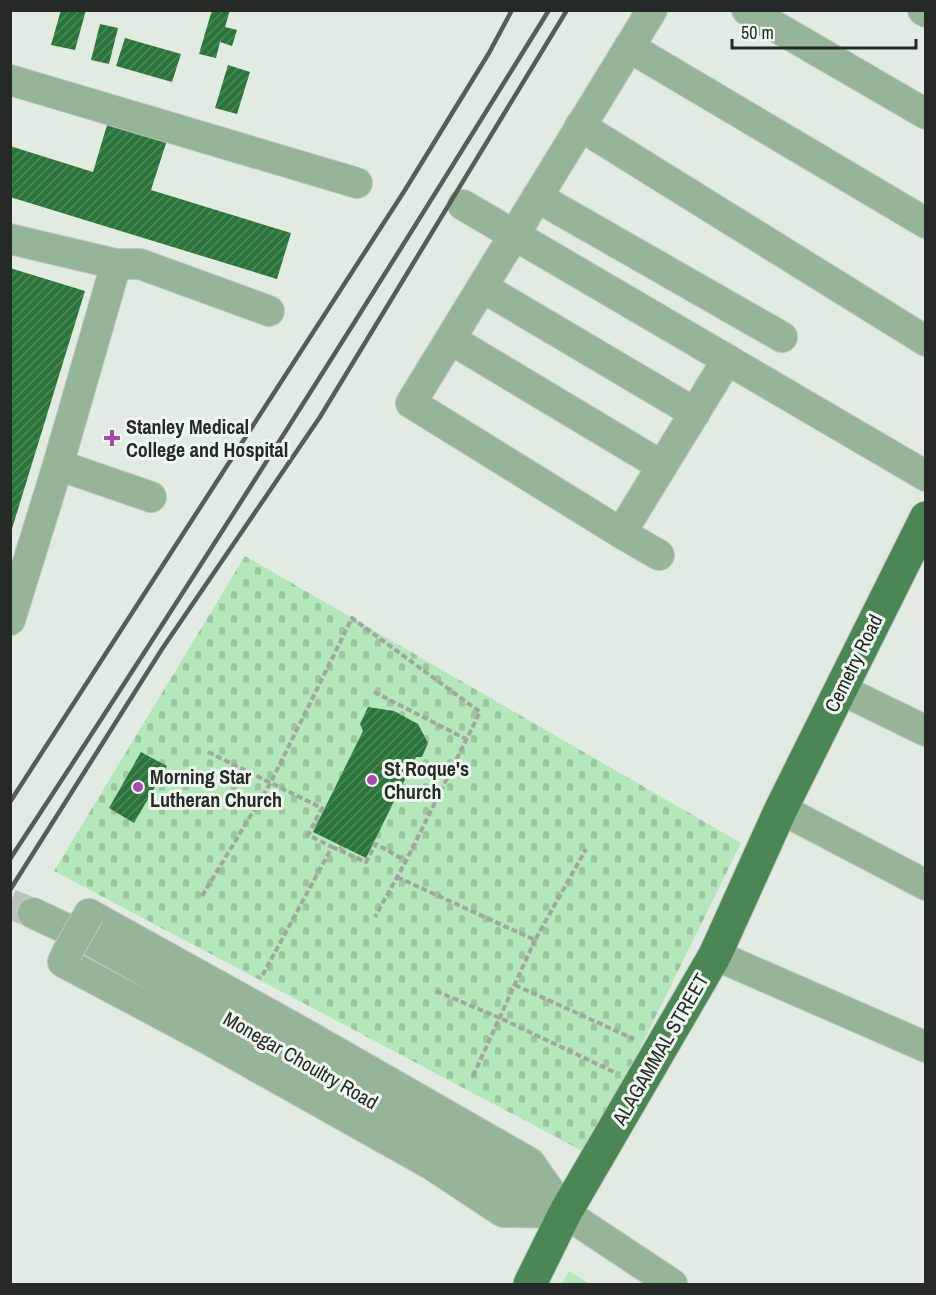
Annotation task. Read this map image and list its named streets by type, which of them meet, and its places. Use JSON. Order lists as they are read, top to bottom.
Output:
{
  "streets": {
    "main road": ["Cemetry Road", "ALAGAMMAL STREET"],
    "street": ["Monegar Choultry Road"]
  },
  "crossings": [
    ["Cemetry Road", "ALAGAMMAL STREET"],
    ["ALAGAMMAL STREET", "Monegar Choultry Road"]
  ],
  "places": {
    "health": ["Stanley Medical College and Hospital"],
    "other": ["St Roque's Church", "Morning Star Lutheran Church"]
  },
  "scale_bar": "50 m"
}
